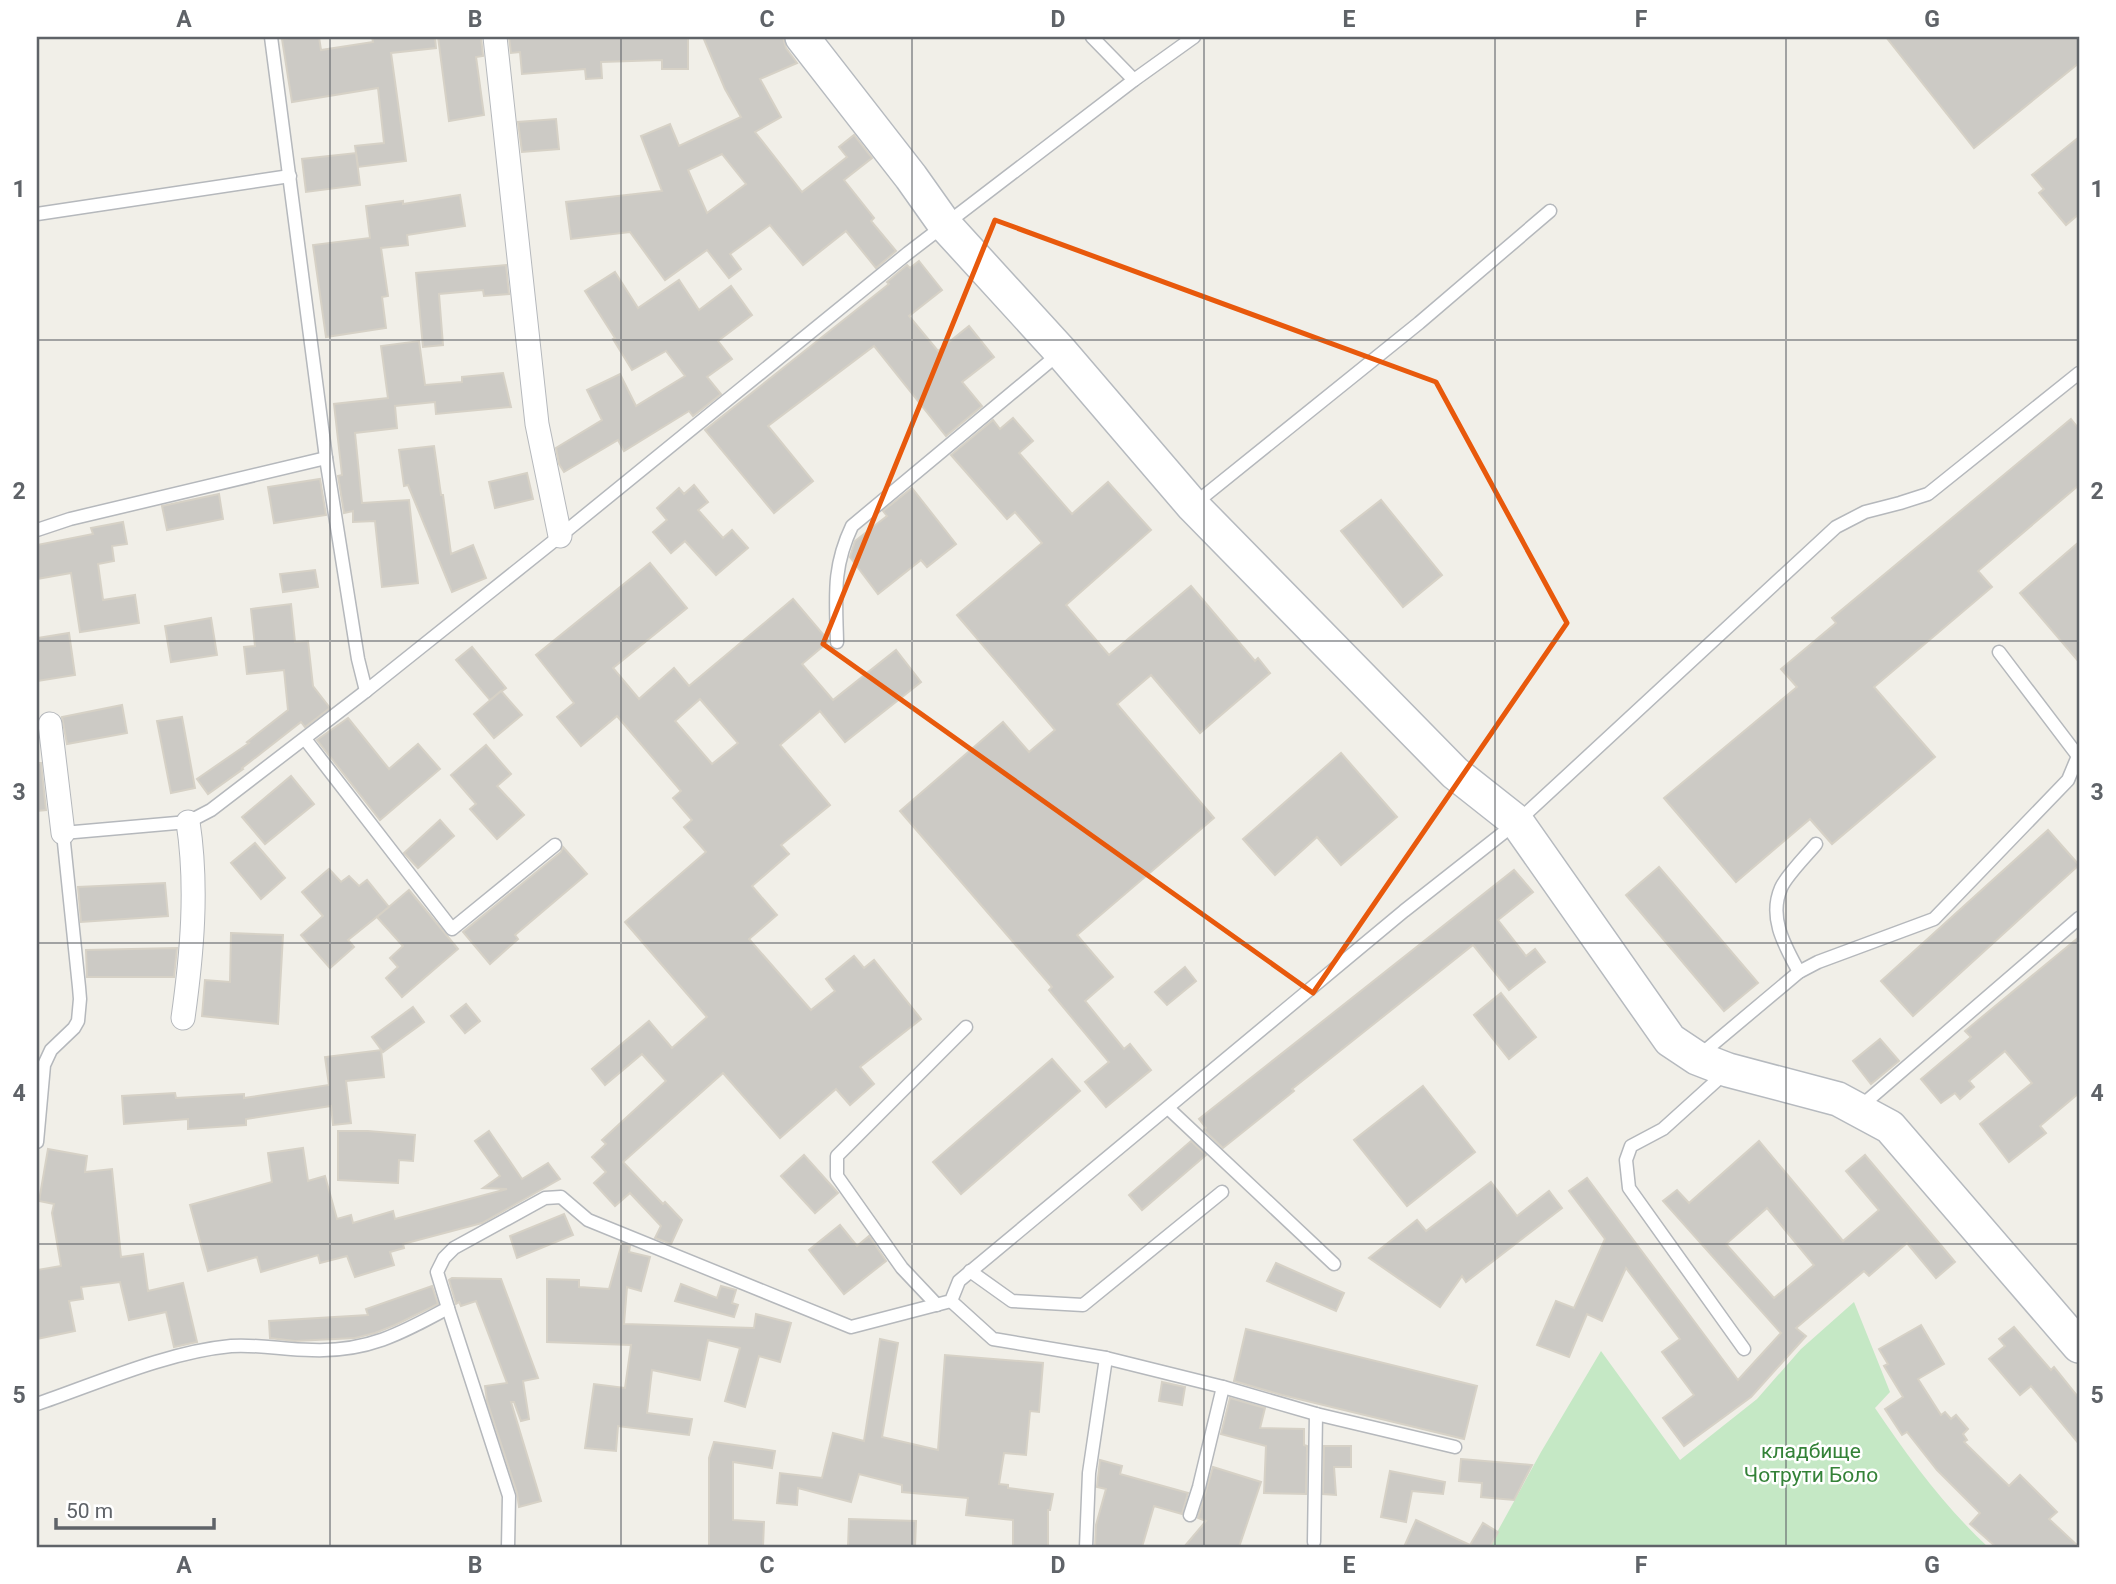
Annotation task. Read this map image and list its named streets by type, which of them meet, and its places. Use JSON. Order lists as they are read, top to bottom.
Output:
{
  "parks": ["кладбище Чотрути Боло"],
  "scale_bar": "50 m",
  "grid": {
    "columns": [
      "A",
      "B",
      "C",
      "D",
      "E",
      "F",
      "G"
    ],
    "rows": [
      "1",
      "2",
      "3",
      "4",
      "5"
    ]
  }
}
